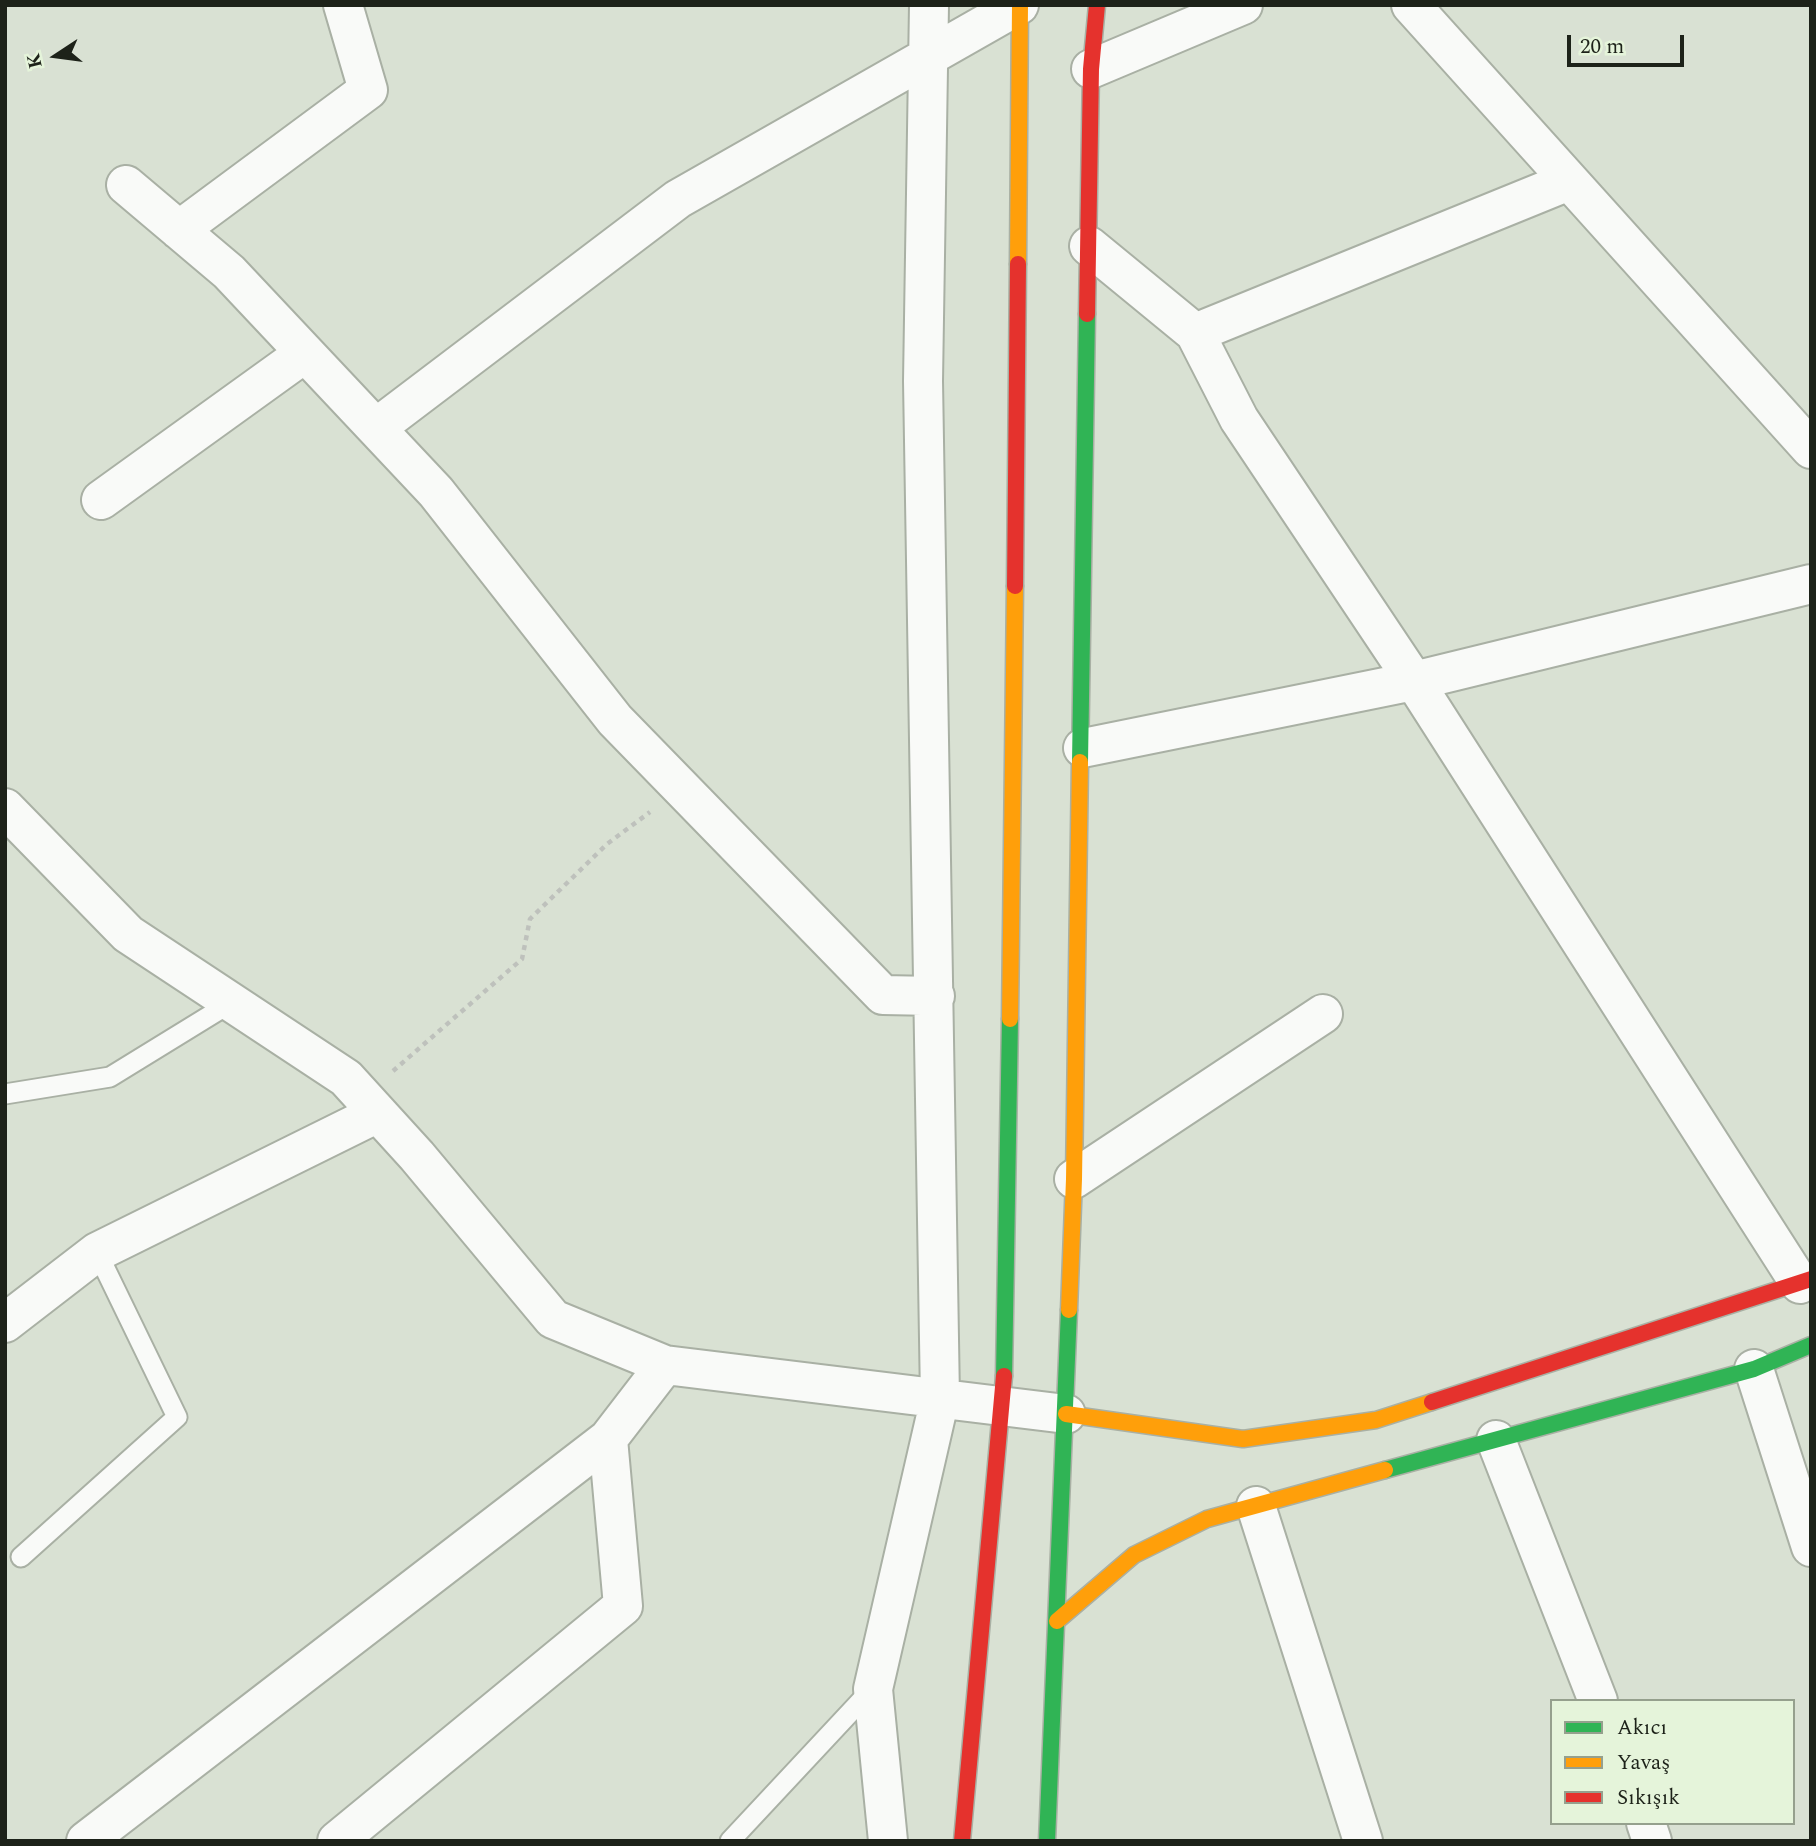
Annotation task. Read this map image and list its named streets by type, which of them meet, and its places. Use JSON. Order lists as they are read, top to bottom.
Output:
{
  "legend": ["Akıcı", "Yavaş", "Sıkışık"],
  "scale_bar": "20 m",
  "north": "left"
}
